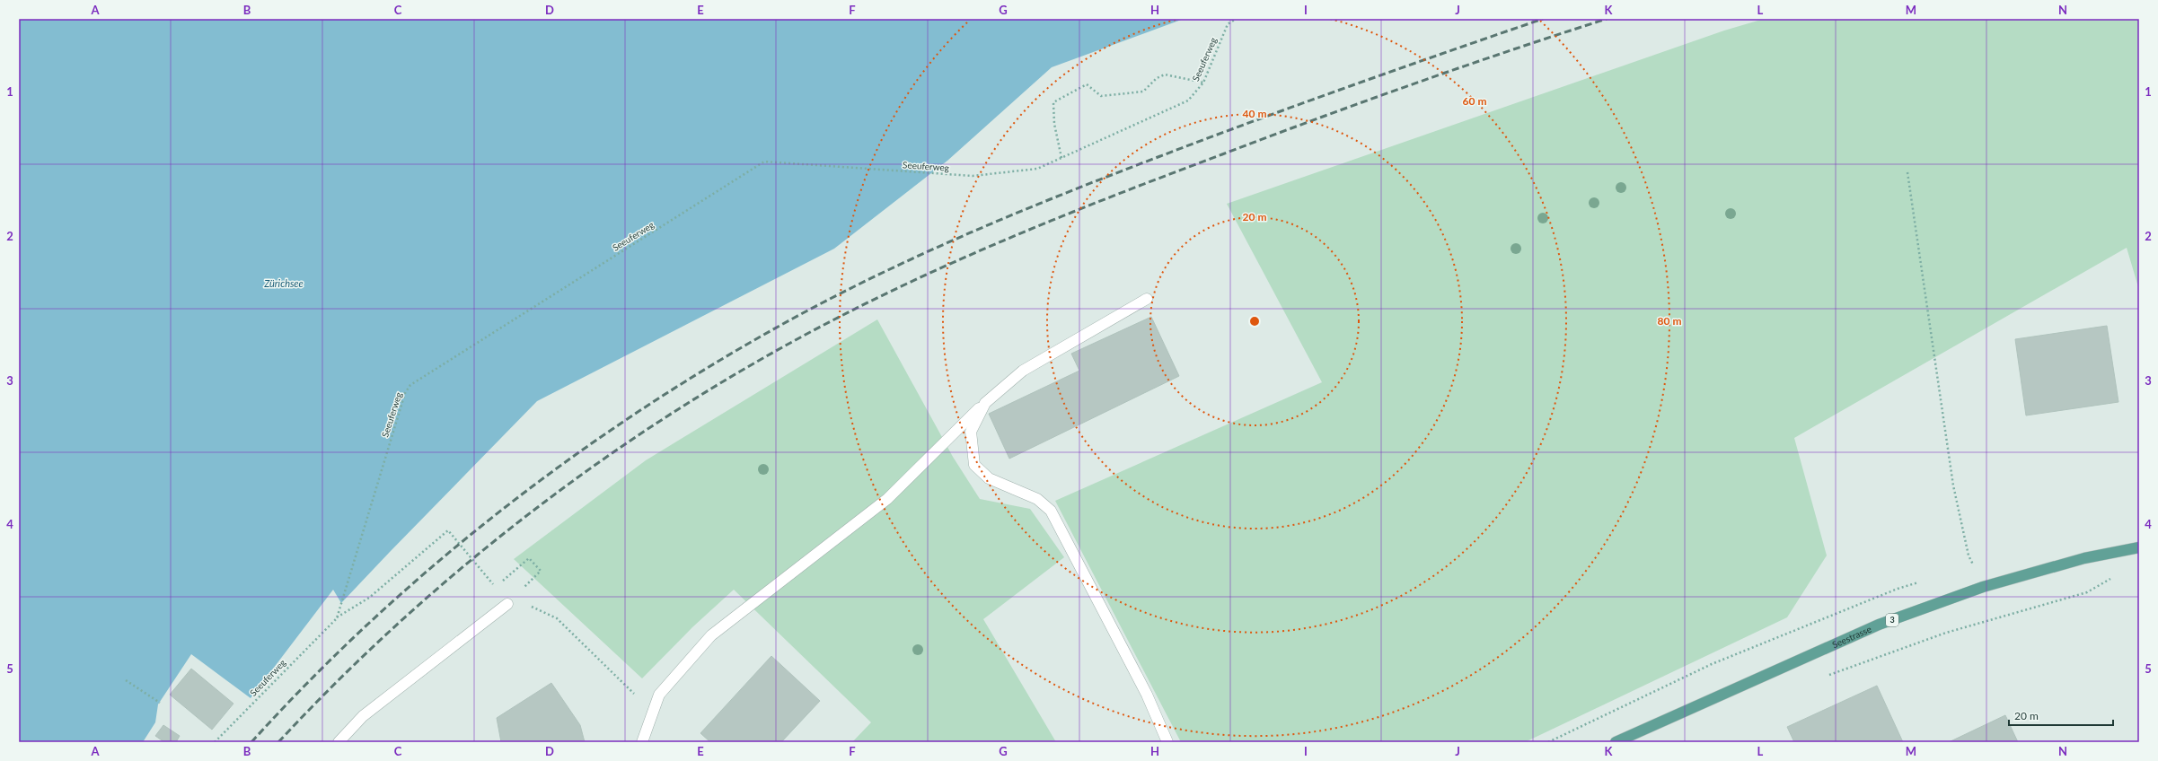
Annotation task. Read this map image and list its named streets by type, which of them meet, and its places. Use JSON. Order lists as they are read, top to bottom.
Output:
{
  "streets": {
    "main road": ["3", "Seestrasse"],
    "path": ["Seeuferweg"]
  },
  "water": ["Zürichsee"],
  "scale_bar": "20 m",
  "grid": {
    "columns": [
      "A",
      "B",
      "C",
      "D",
      "E",
      "F",
      "G",
      "H",
      "I",
      "J",
      "K",
      "L",
      "M",
      "N"
    ],
    "rows": [
      "1",
      "2",
      "3",
      "4",
      "5"
    ]
  },
  "rings": [
    "60 m",
    "40 m",
    "20 m",
    "80 m"
  ]
}
